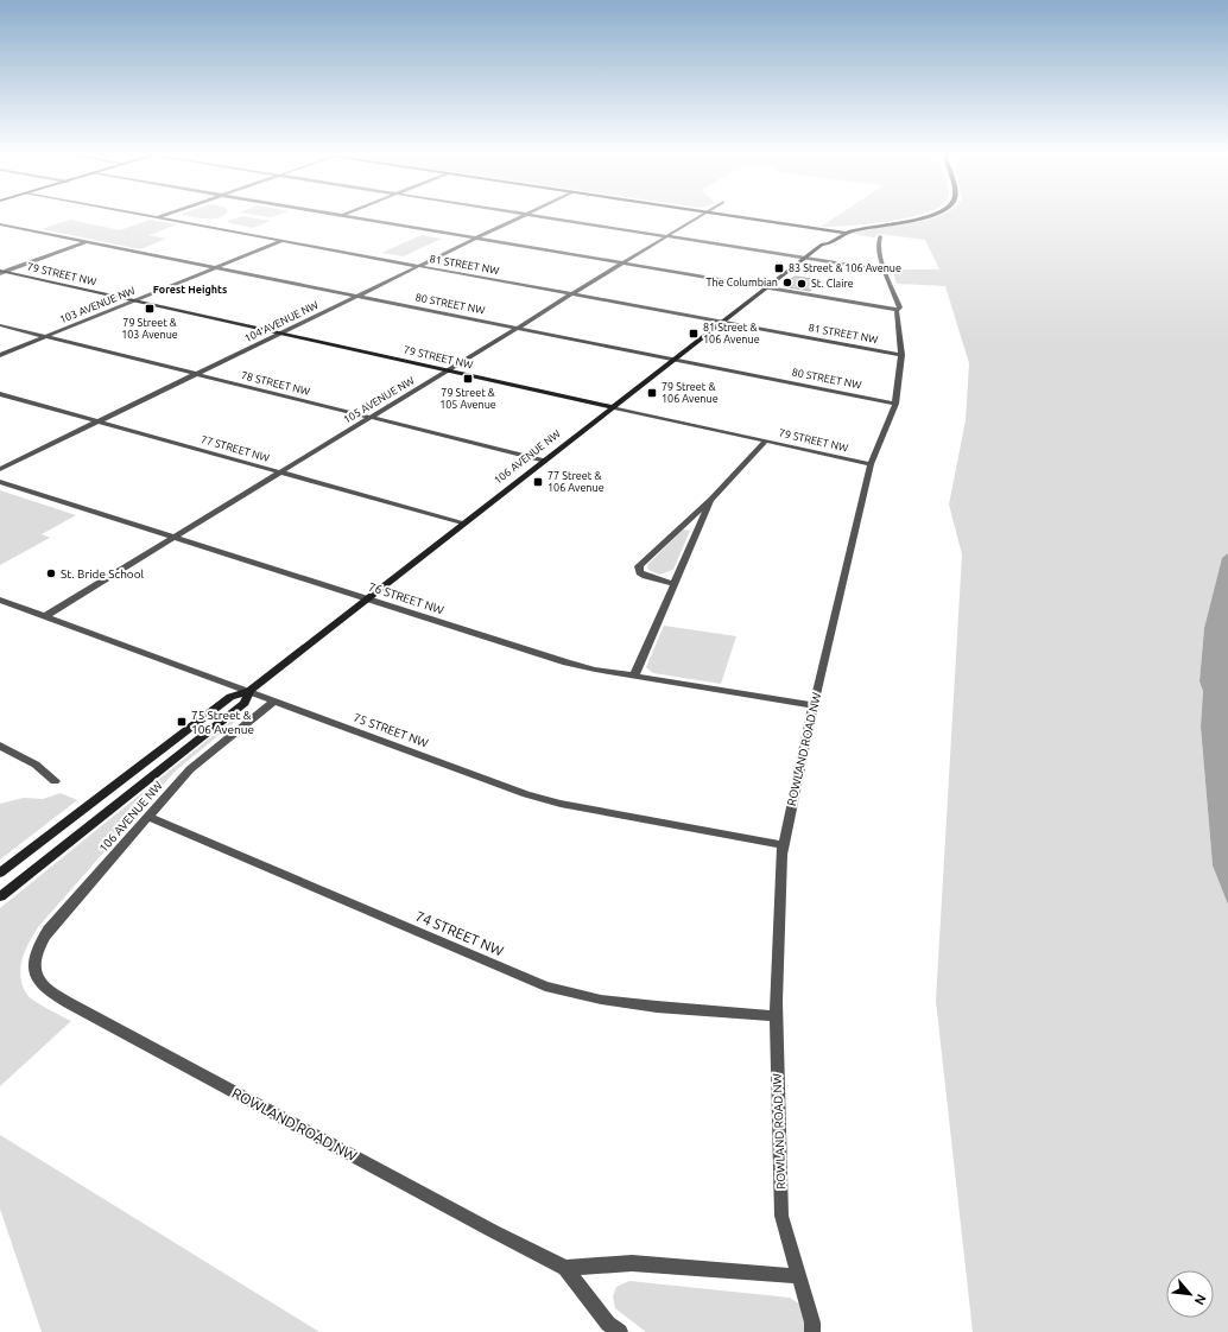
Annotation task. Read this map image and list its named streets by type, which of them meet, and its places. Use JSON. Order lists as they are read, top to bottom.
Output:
{
  "streets": {
    "main road": ["79 STREET NW", "106 AVENUE NW"],
    "street": [
      "81 STREET NW",
      "80 STREET NW",
      "103 AVENUE NW",
      "104 AVENUE NW",
      "78 STREET NW",
      "105 AVENUE NW",
      "77 STREET NW",
      "76 STREET NW",
      "75 STREET NW",
      "ROWLAND ROAD NW",
      "74 STREET NW"
    ]
  },
  "crossings": [
    ["81 STREET NW", "103 AVENUE NW"],
    ["81 STREET NW", "104 AVENUE NW"],
    ["81 STREET NW", "105 AVENUE NW"],
    ["81 STREET NW", "106 AVENUE NW"],
    ["81 STREET NW", "ROWLAND ROAD NW"],
    ["79 STREET NW", "103 AVENUE NW"],
    ["79 STREET NW", "104 AVENUE NW"],
    ["79 STREET NW", "105 AVENUE NW"],
    ["79 STREET NW", "106 AVENUE NW"],
    ["79 STREET NW", "ROWLAND ROAD NW"],
    ["80 STREET NW", "103 AVENUE NW"],
    ["80 STREET NW", "104 AVENUE NW"],
    ["80 STREET NW", "105 AVENUE NW"],
    ["80 STREET NW", "106 AVENUE NW"],
    ["80 STREET NW", "ROWLAND ROAD NW"],
    ["103 AVENUE NW", "78 STREET NW"],
    ["104 AVENUE NW", "78 STREET NW"],
    ["104 AVENUE NW", "77 STREET NW"],
    ["78 STREET NW", "105 AVENUE NW"],
    ["78 STREET NW", "106 AVENUE NW"],
    ["105 AVENUE NW", "77 STREET NW"],
    ["105 AVENUE NW", "76 STREET NW"],
    ["105 AVENUE NW", "75 STREET NW"],
    ["77 STREET NW", "106 AVENUE NW"],
    ["106 AVENUE NW", "76 STREET NW"],
    ["106 AVENUE NW", "75 STREET NW"],
    ["106 AVENUE NW", "ROWLAND ROAD NW"],
    ["106 AVENUE NW", "74 STREET NW"],
    ["76 STREET NW", "ROWLAND ROAD NW"],
    ["75 STREET NW", "ROWLAND ROAD NW"],
    ["ROWLAND ROAD NW", "74 STREET NW"]
  ],
  "districts": ["Forest Heights"],
  "places": {
    "transit": [
      "83 Street & 106 Avenue",
      "79 Street & 103 Avenue",
      "81 Street & 106 Avenue",
      "79 Street & 105 Avenue",
      "79 Street & 106 Avenue",
      "77 Street & 106 Avenue",
      "75 Street & 106 Avenue"
    ],
    "other": ["The Columbian", "St. Claire", "St. Bride School"]
  },
  "north": "bottom right"
}
